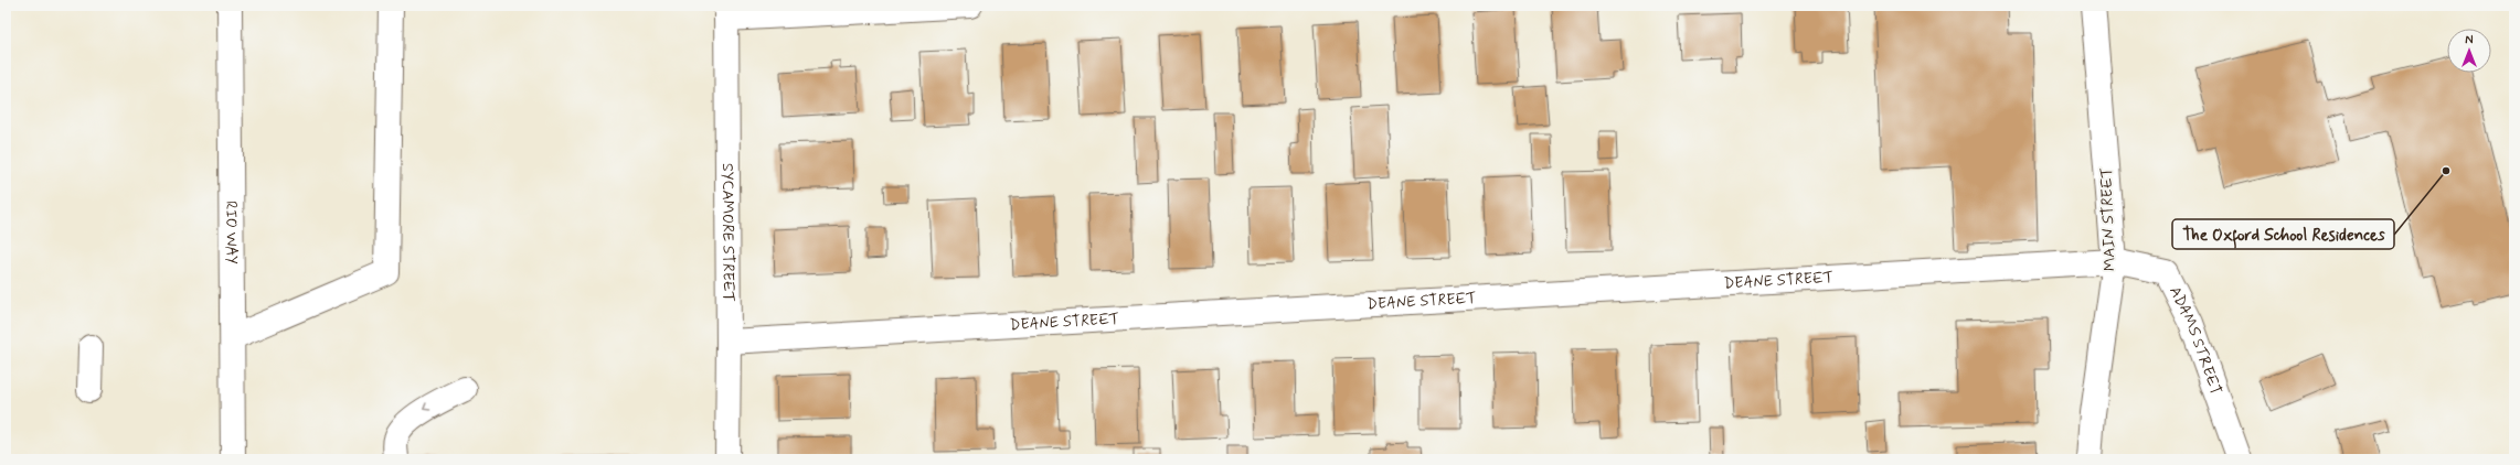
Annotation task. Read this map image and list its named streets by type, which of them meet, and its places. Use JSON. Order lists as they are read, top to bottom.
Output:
{
  "streets": {
    "street": [
      "MAIN STREET",
      "RIO WAY",
      "SYCAMORE STREET",
      "DEANE STREET",
      "ADAMS STREET"
    ]
  },
  "crossings": [
    ["MAIN STREET", "DEANE STREET"],
    ["MAIN STREET", "ADAMS STREET"],
    ["SYCAMORE STREET", "DEANE STREET"],
    ["DEANE STREET", "ADAMS STREET"]
  ],
  "places": ["The Oxford School Residences"],
  "north": "top"
}
